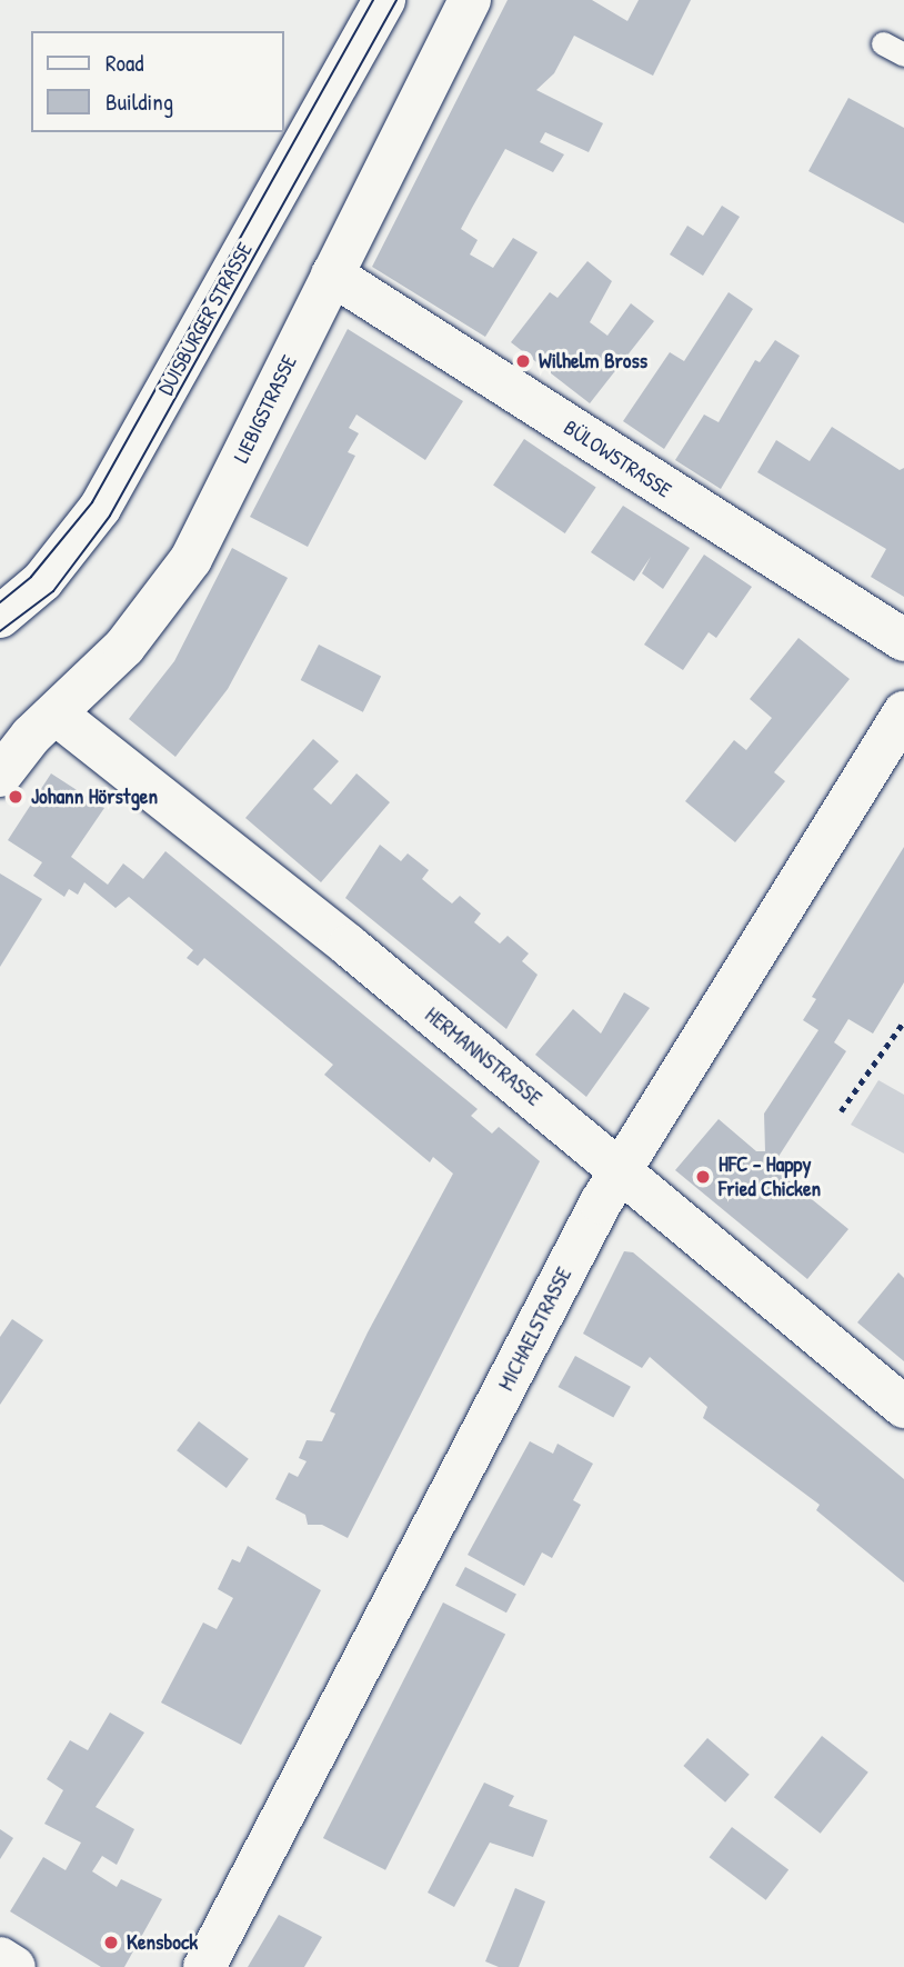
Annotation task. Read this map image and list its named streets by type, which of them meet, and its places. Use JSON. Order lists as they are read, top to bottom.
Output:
{
  "streets": {
    "street": [
      "DUISBURGER STRASSE",
      "LIEBIGSTRASSE",
      "BÜLOWSTRASSE",
      "HERMANNSTRASSE",
      "MICHAELSTRASSE"
    ]
  },
  "crossings": [
    ["LIEBIGSTRASSE", "BÜLOWSTRASSE"],
    ["LIEBIGSTRASSE", "HERMANNSTRASSE"],
    ["HERMANNSTRASSE", "MICHAELSTRASSE"]
  ],
  "places": [
    "Wilhelm Bross",
    "Johann Hörstgen",
    "HFC - Happy Fried Chicken",
    "Kensbock"
  ],
  "legend": ["Road", "Building"]
}
